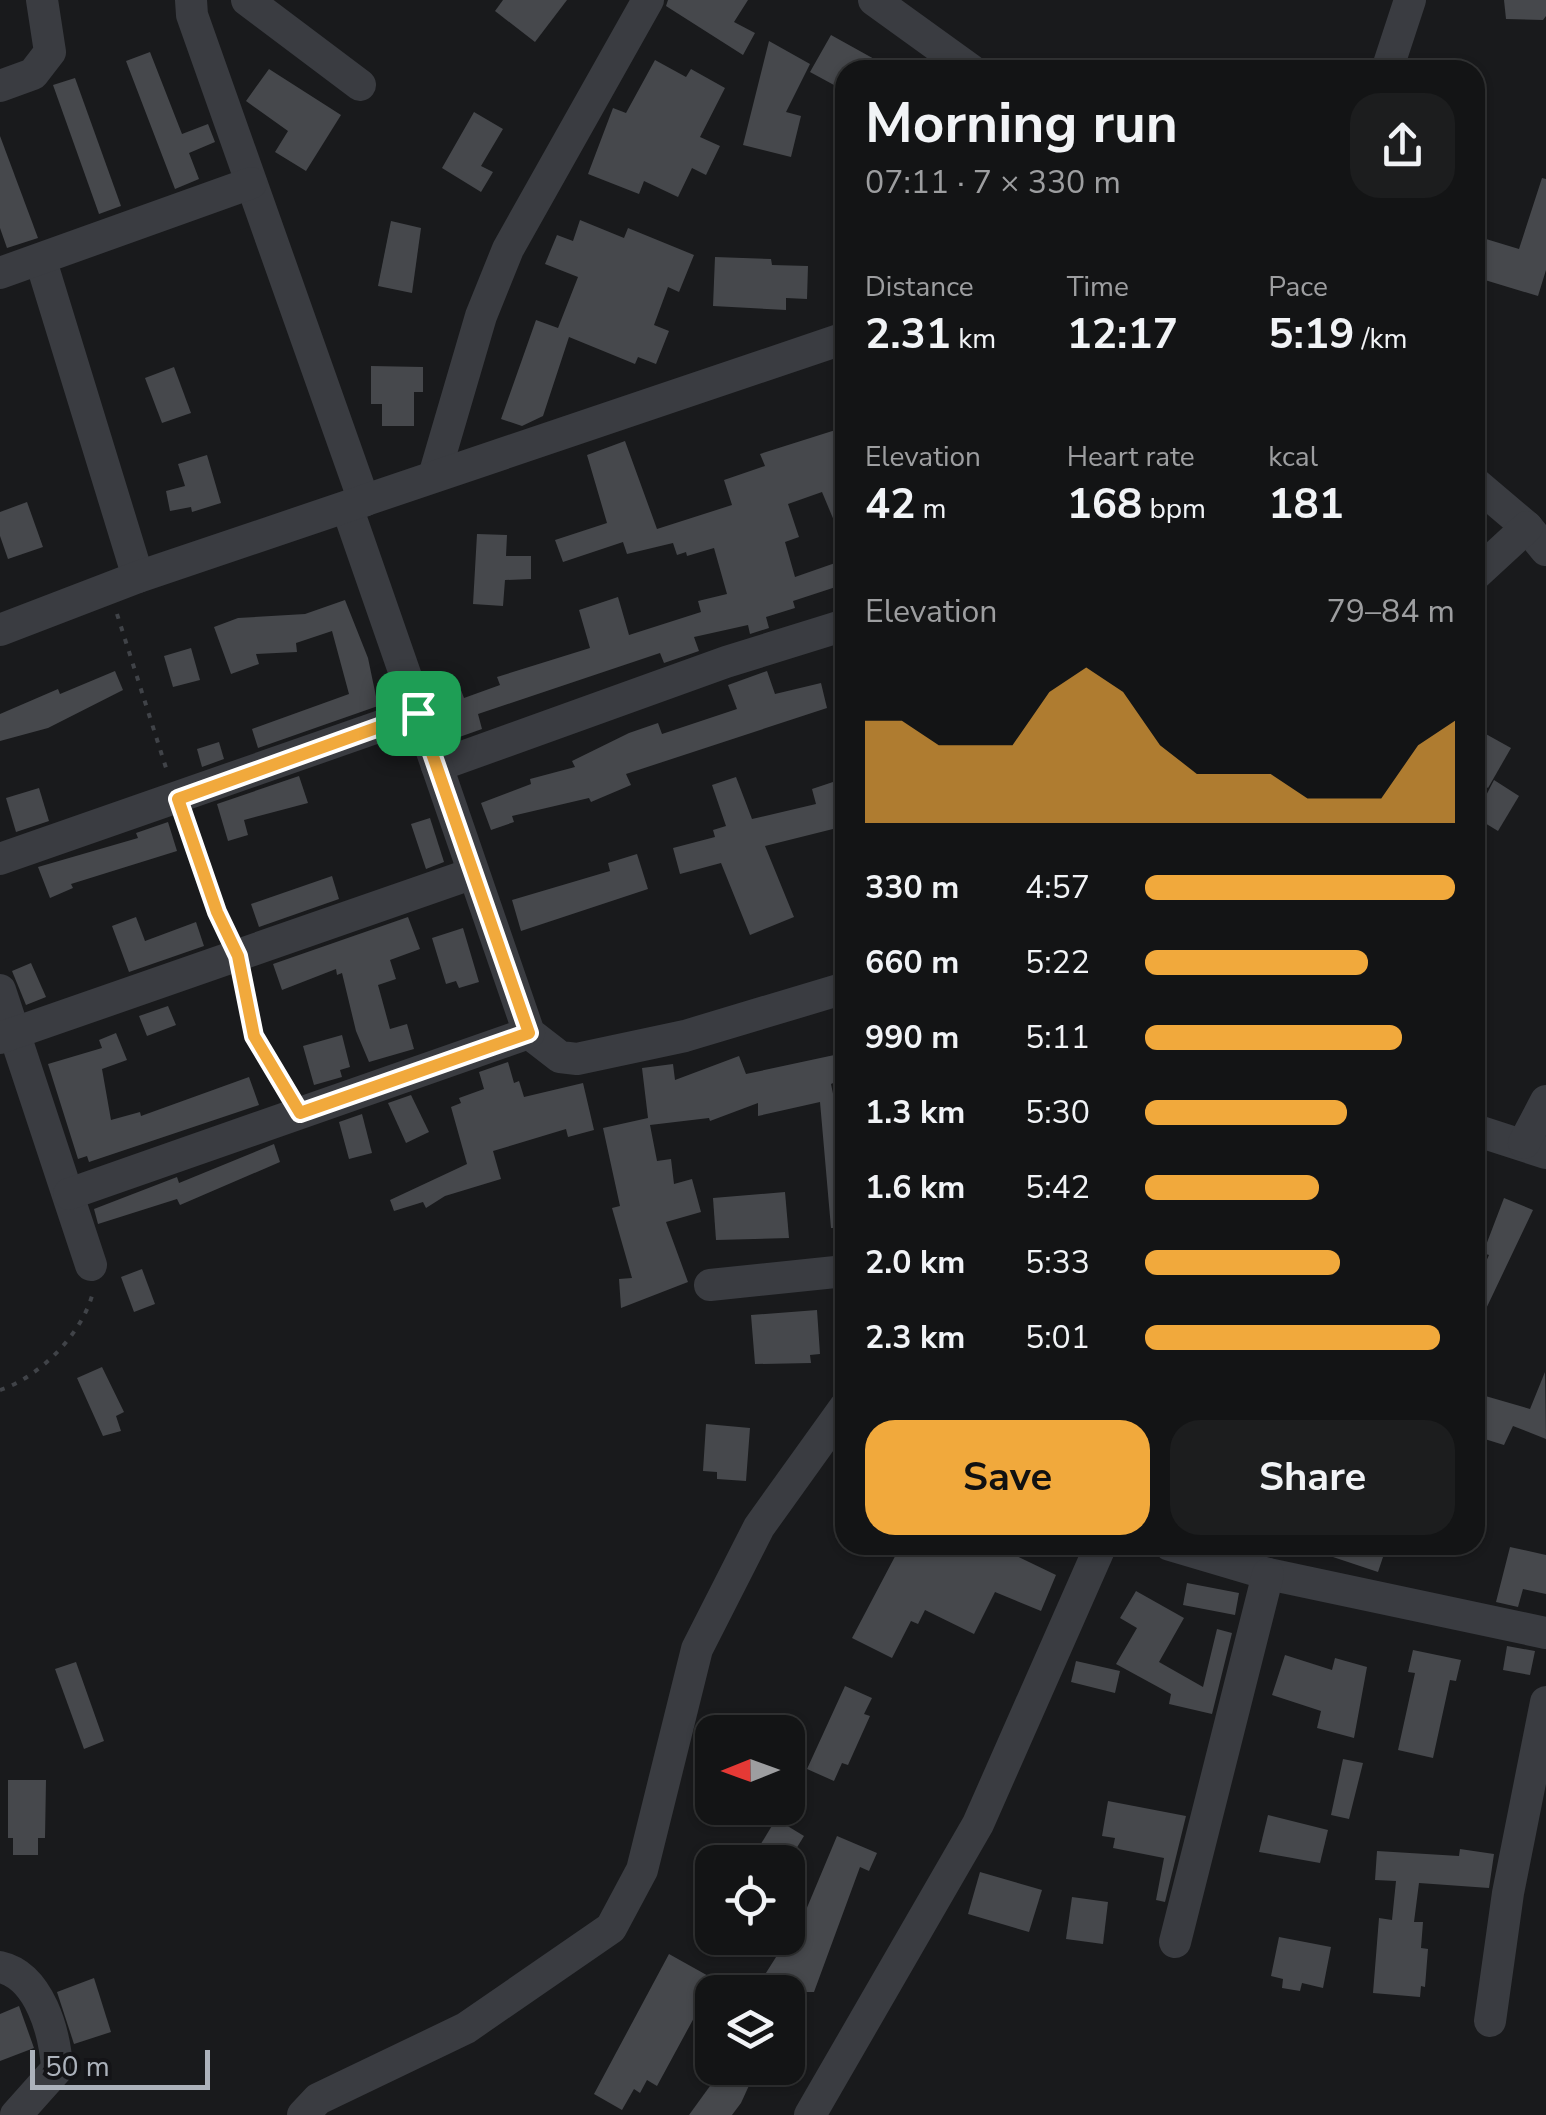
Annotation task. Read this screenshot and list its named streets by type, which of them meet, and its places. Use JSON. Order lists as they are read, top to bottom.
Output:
{
  "scale_bar": "50 m",
  "north": "left",
  "page": {
    "heading": ["Morning run", "07:11 · 7 × 330 m"],
    "stats": [
      ["Distance", "2.31 km"],
      ["Time", "12:17"],
      ["Pace", "5:19 /km"],
      ["Elevation", "42 m"],
      ["Heart rate", "168 bpm"],
      ["kcal", "181"]
    ],
    "chart": ["Elevation", "79–84 m"],
    "list": [
      {
        "name": "330 m",
        "note": "4:57"
      },
      {
        "name": "660 m",
        "note": "5:22"
      },
      {
        "name": "990 m",
        "note": "5:11"
      },
      {
        "name": "1.3 km",
        "note": "5:30"
      },
      {
        "name": "1.6 km",
        "note": "5:42"
      },
      {
        "name": "2.0 km",
        "note": "5:33"
      },
      {
        "name": "2.3 km",
        "note": "5:01"
      }
    ],
    "buttons": ["Save", "Share"],
    "scale": "50 m"
  }
}
